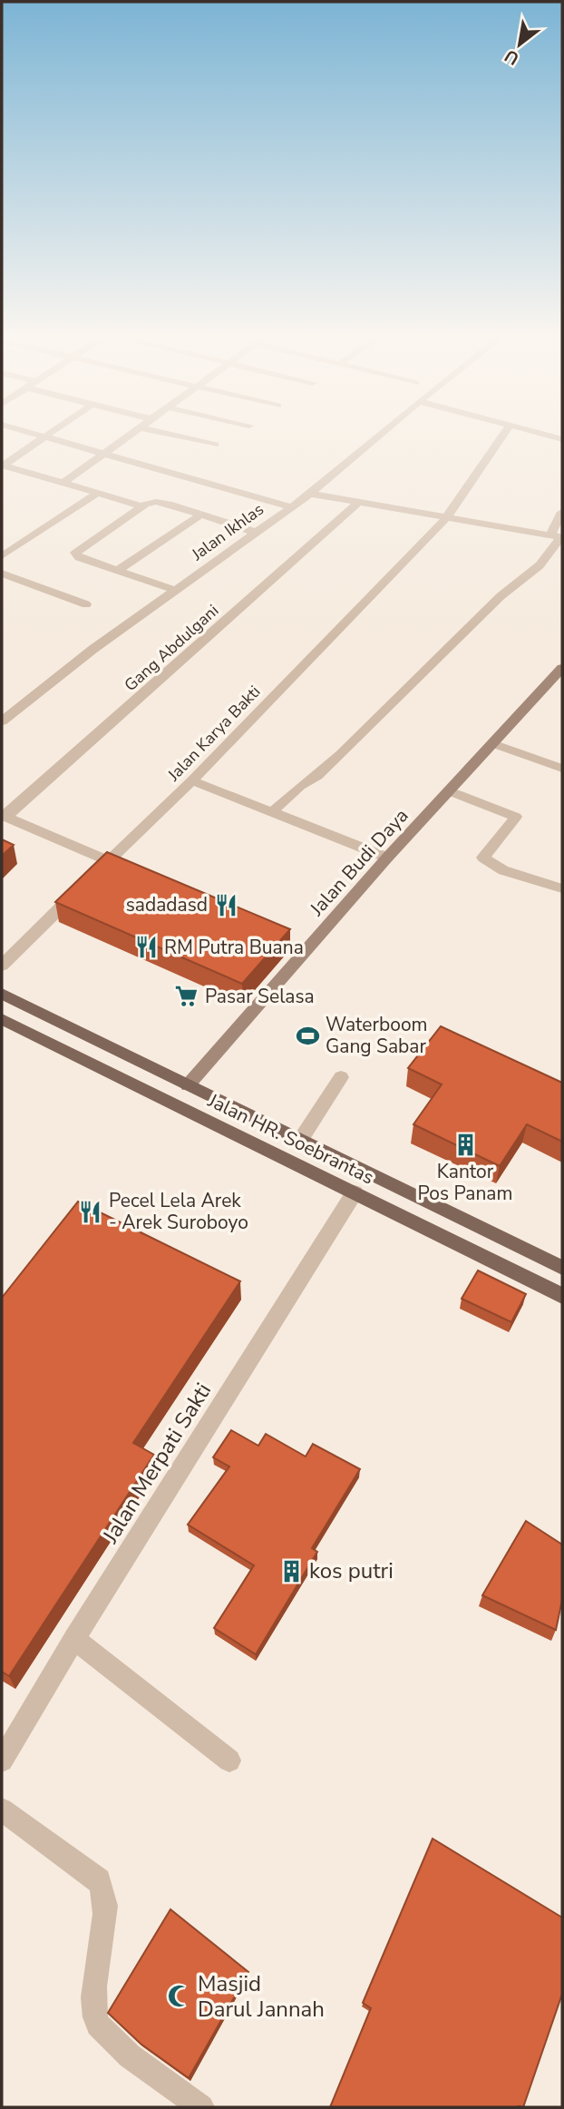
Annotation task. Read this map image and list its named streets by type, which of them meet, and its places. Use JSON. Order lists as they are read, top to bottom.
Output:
{
  "streets": {
    "main road": ["Jalan HR. Soebrantas"],
    "street": [
      "Jalan Ikhlas",
      "Gang Abdulgani",
      "Jalan Karya Bakti",
      "Jalan Budi Daya",
      "Jalan Merpati Sakti"
    ]
  },
  "crossings": [
    ["Jalan Budi Daya", "Jalan HR. Soebrantas"],
    ["Jalan HR. Soebrantas", "Jalan Merpati Sakti"]
  ],
  "places": {
    "restaurant": ["sadadasd", "RM Putra Buana", "Pecel Lela Arek - Arek Suroboyo"],
    "supermarket": ["Pasar Selasa"],
    "sports": ["Waterboom Gang Sabar"],
    "building": ["Kantor Pos Panam", "kos putri"],
    "mosque": ["Masjid Darul Jannah"]
  },
  "north": "bottom left"
}
